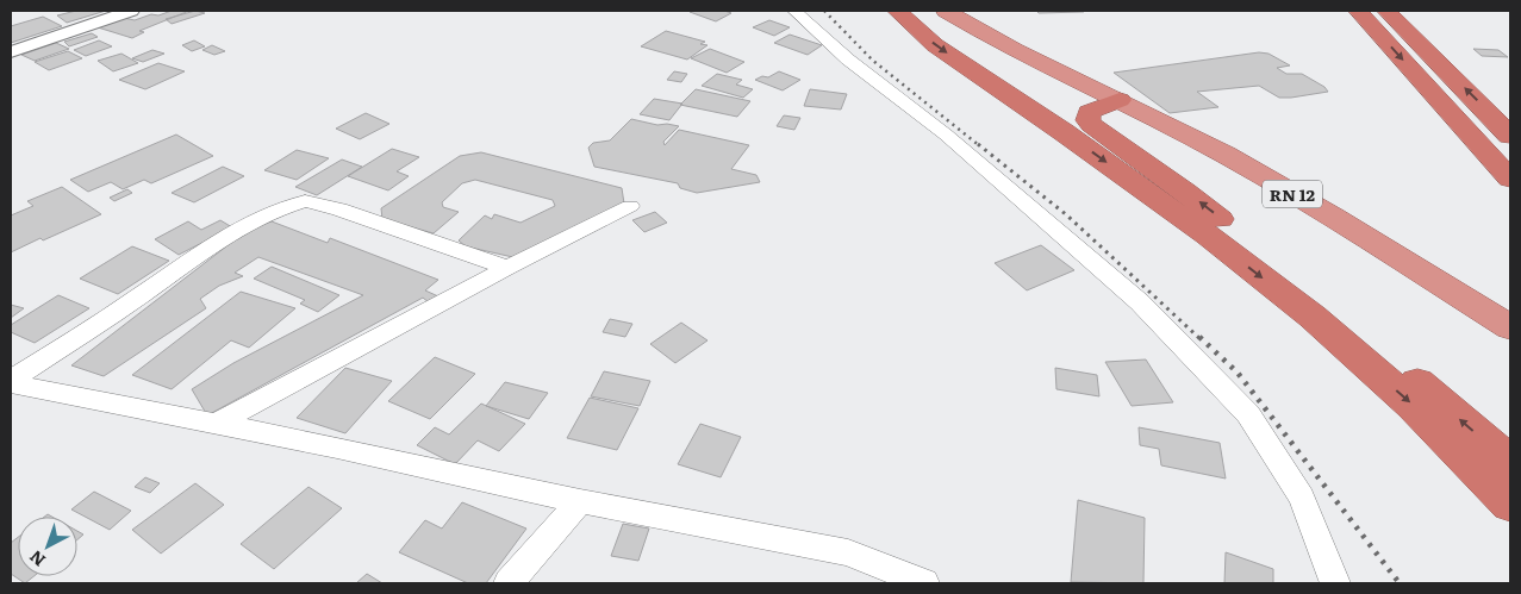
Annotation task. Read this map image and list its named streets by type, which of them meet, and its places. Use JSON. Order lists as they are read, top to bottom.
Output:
{
  "streets": {
    "highway": ["RN 12"]
  },
  "north": "bottom left"
}
